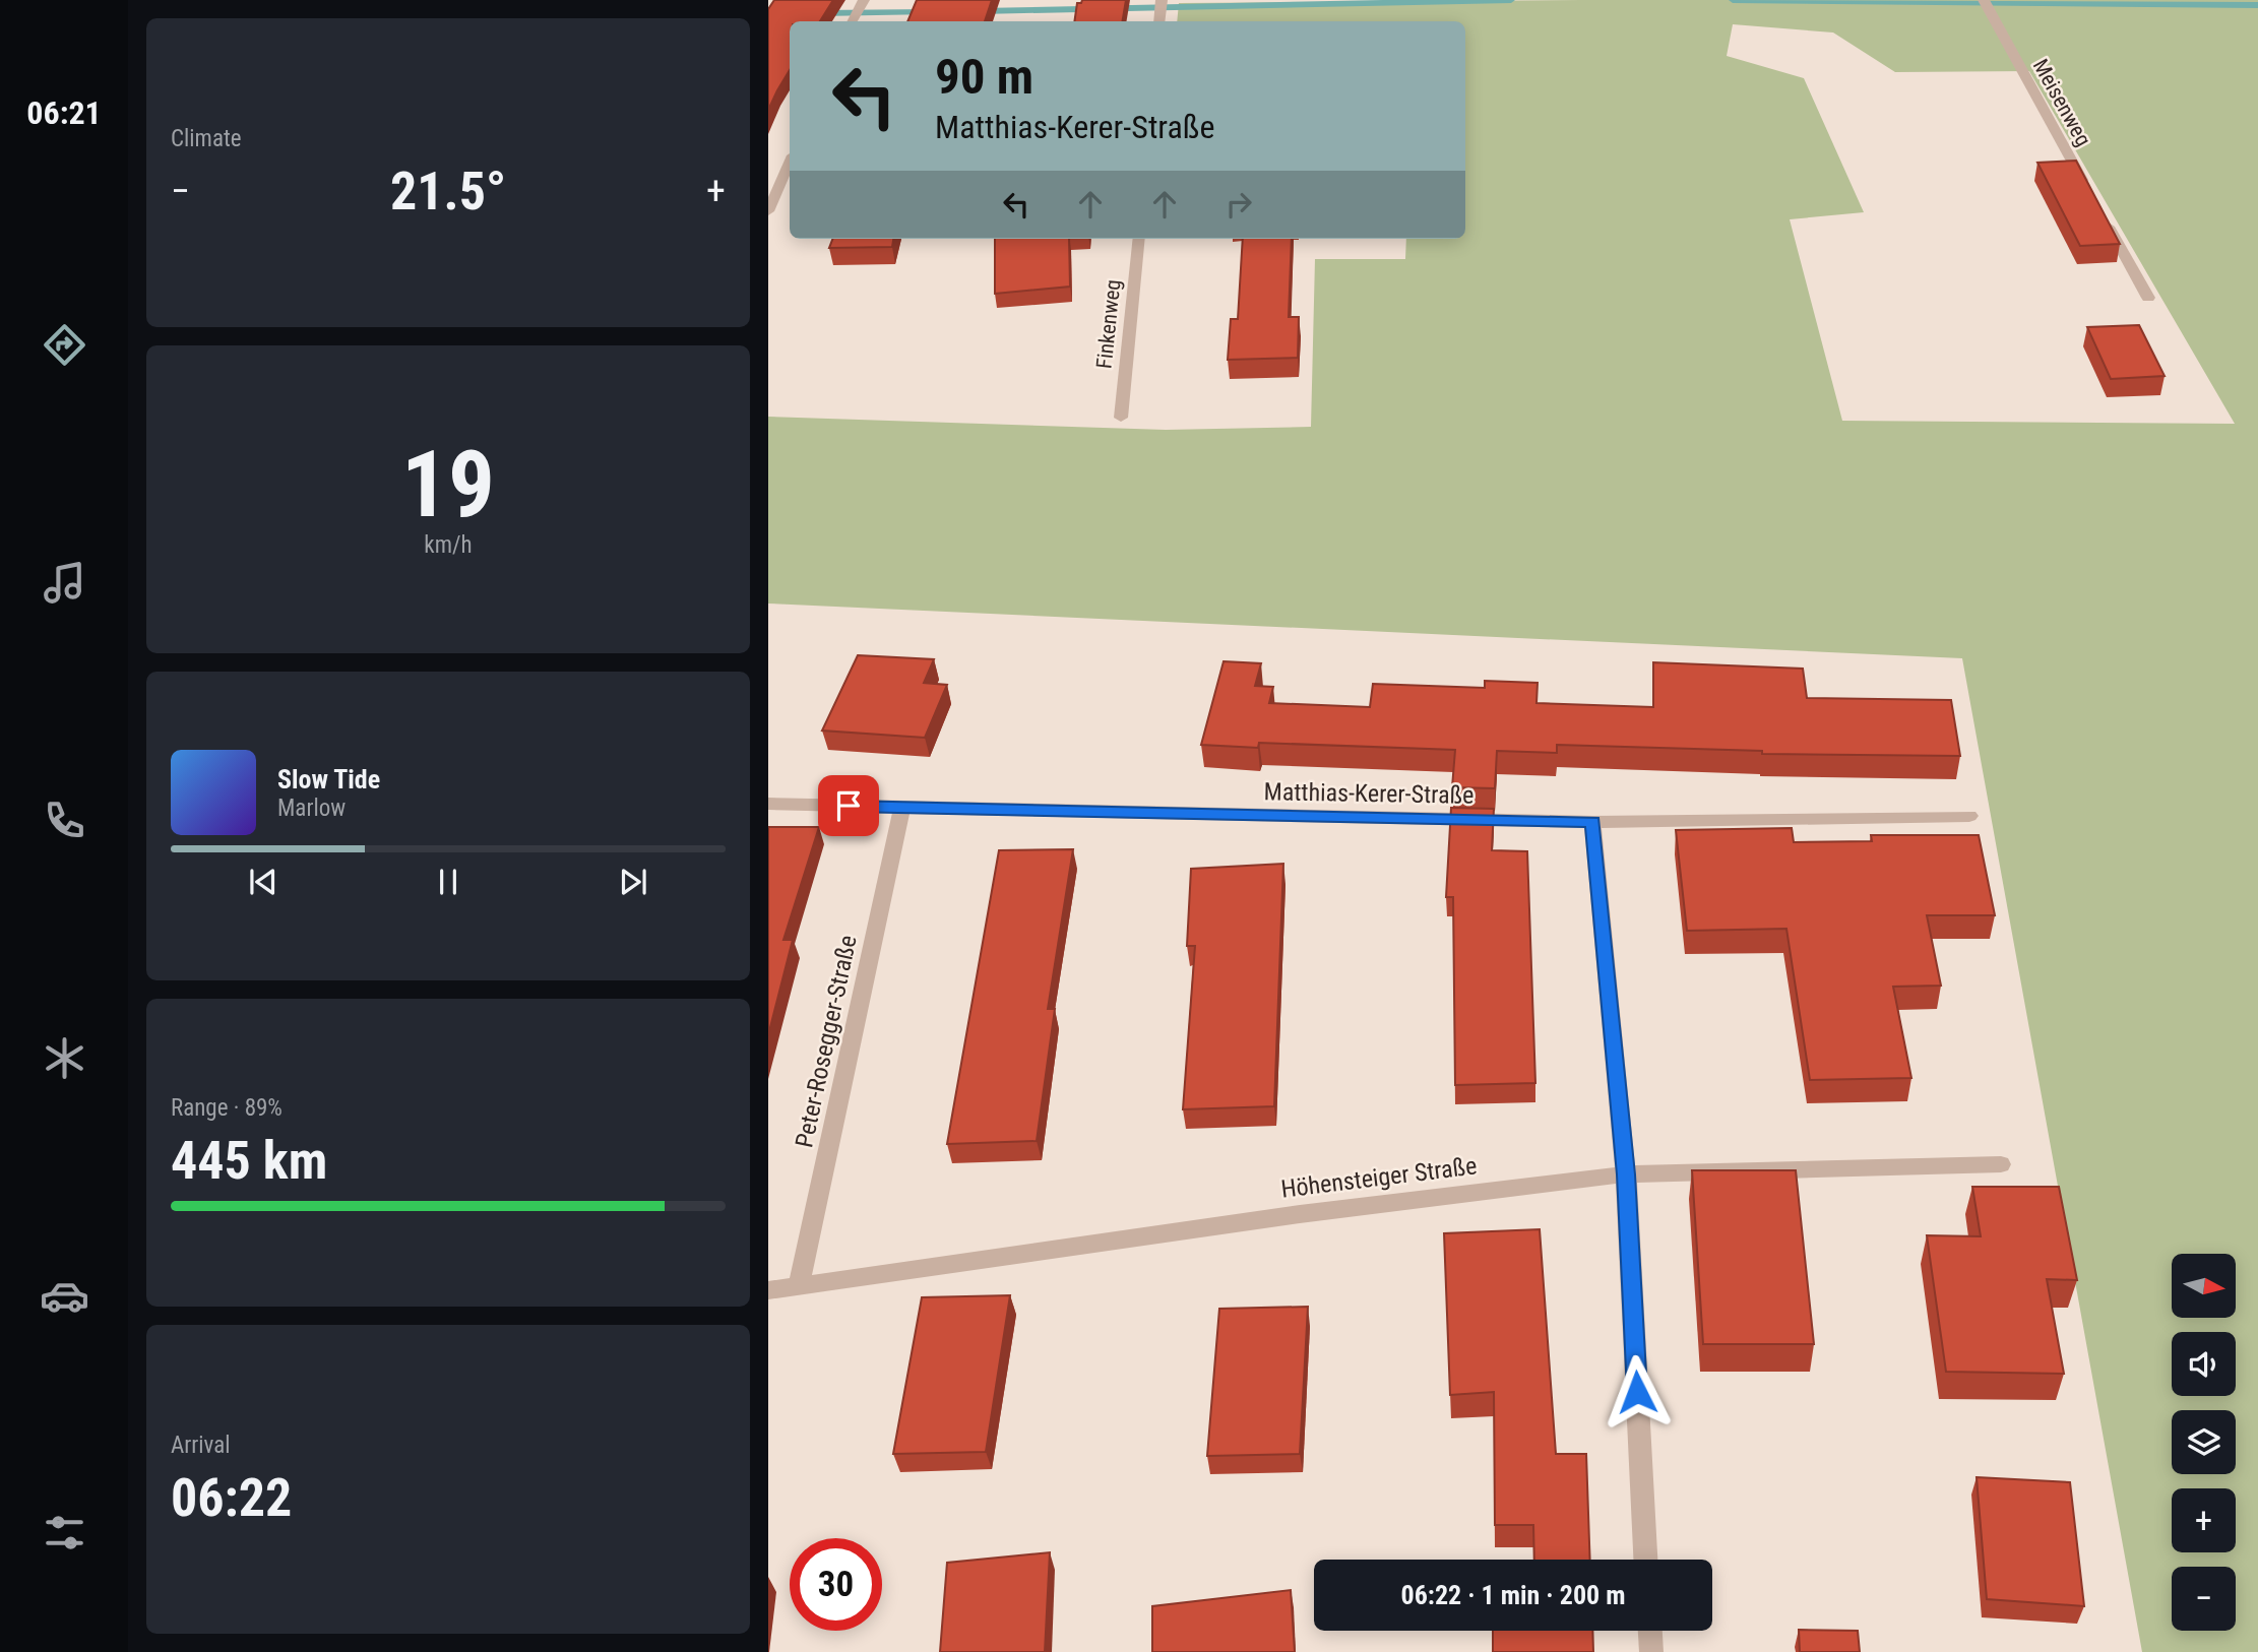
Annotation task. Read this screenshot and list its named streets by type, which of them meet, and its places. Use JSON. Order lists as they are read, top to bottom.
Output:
{
  "streets": {
    "street": [
      "Meisenweg",
      "Finkenweg",
      "Matthias-Kerer-Straße",
      "Peter-Rosegger-Straße",
      "Höhensteiger Straße"
    ]
  },
  "crossings": [
    ["Matthias-Kerer-Straße", "Peter-Rosegger-Straße"],
    ["Peter-Rosegger-Straße", "Höhensteiger Straße"]
  ],
  "north": "right",
  "page": {
    "tabs": "06:21",
    "tile": [
      "Climate",
      ["19", "km/h"],
      ["Range · 89%", "445 km"],
      ["Arrival", "06:22"]
    ],
    "turn": ["90 m", "Matthias-Kerer-Straße"],
    "heat": ["−", "21.5°", "+"],
    "song": ["Slow Tide", "Marlow"],
    "map_buttons": ["+", "−"],
    "limit": "30",
    "trip": "06:22 · 1 min · 200 m"
  }
}
